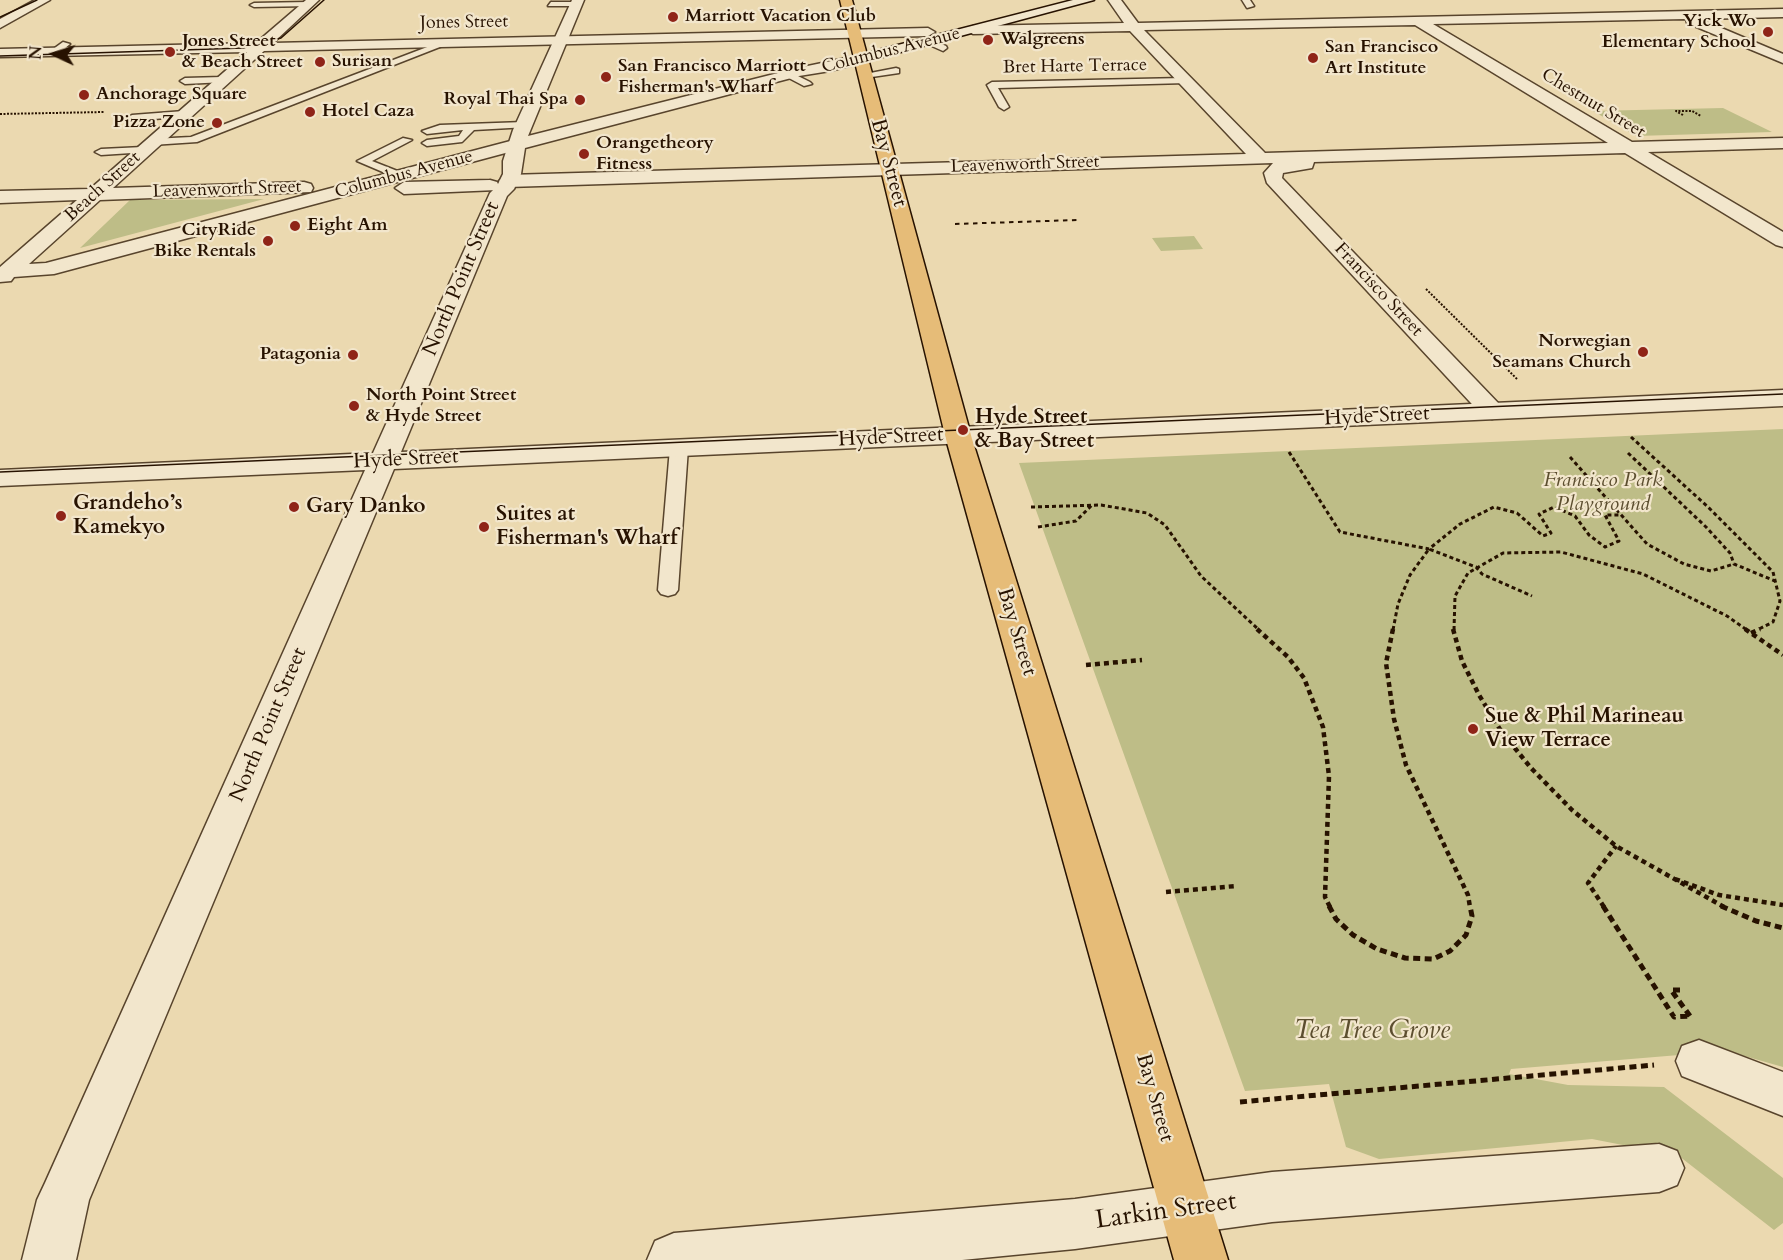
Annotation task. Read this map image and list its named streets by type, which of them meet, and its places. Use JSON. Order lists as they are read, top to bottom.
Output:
{
  "streets": {
    "main road": ["Bay Street"],
    "street": [
      "Jones Street",
      "Columbus Avenue",
      "Chestnut Street",
      "Leavenworth Street",
      "Beach Street",
      "North Point Street",
      "Francisco Street",
      "Hyde Street",
      "Larkin Street"
    ],
    "lane": ["Bret Harte Terrace"]
  },
  "crossings": [
    ["Jones Street", "Columbus Avenue"],
    ["Jones Street", "Bay Street"],
    ["Jones Street", "Beach Street"],
    ["Jones Street", "North Point Street"],
    ["Columbus Avenue", "Bay Street"],
    ["Columbus Avenue", "Leavenworth Street"],
    ["Columbus Avenue", "Beach Street"],
    ["Columbus Avenue", "North Point Street"],
    ["Bret Harte Terrace", "Francisco Street"],
    ["Chestnut Street", "Leavenworth Street"],
    ["Bay Street", "Leavenworth Street"],
    ["Bay Street", "Hyde Street"],
    ["Bay Street", "Larkin Street"],
    ["Leavenworth Street", "Beach Street"],
    ["Leavenworth Street", "North Point Street"],
    ["Leavenworth Street", "Francisco Street"],
    ["North Point Street", "Hyde Street"],
    ["Francisco Street", "Hyde Street"]
  ],
  "parks": ["Francisco Park Playground", "Tea Tree Grove"],
  "places": [
    "Marriott Vacation Club",
    "Yick Wo Elementary School",
    "Walgreens",
    "Jones Street & Beach Street",
    "San Francisco Art Institute",
    "Surisan",
    "San Francisco Marriott Fisherman's Wharf",
    "Anchorage Square",
    "Royal Thai Spa",
    "Hotel Caza",
    "Pizza Zone",
    "Orangetheory Fitness",
    "Eight Am",
    "CityRide Bike Rentals",
    "Norwegian Seamans Church",
    "Patagonia",
    "North Point Street & Hyde Street",
    "Hyde Street & Bay Street",
    "Gary Danko",
    "Grandeho’s Kamekyo",
    "Suites at Fisherman's Wharf",
    "Sue & Phil Marineau View Terrace"
  ],
  "north": "left"
}
